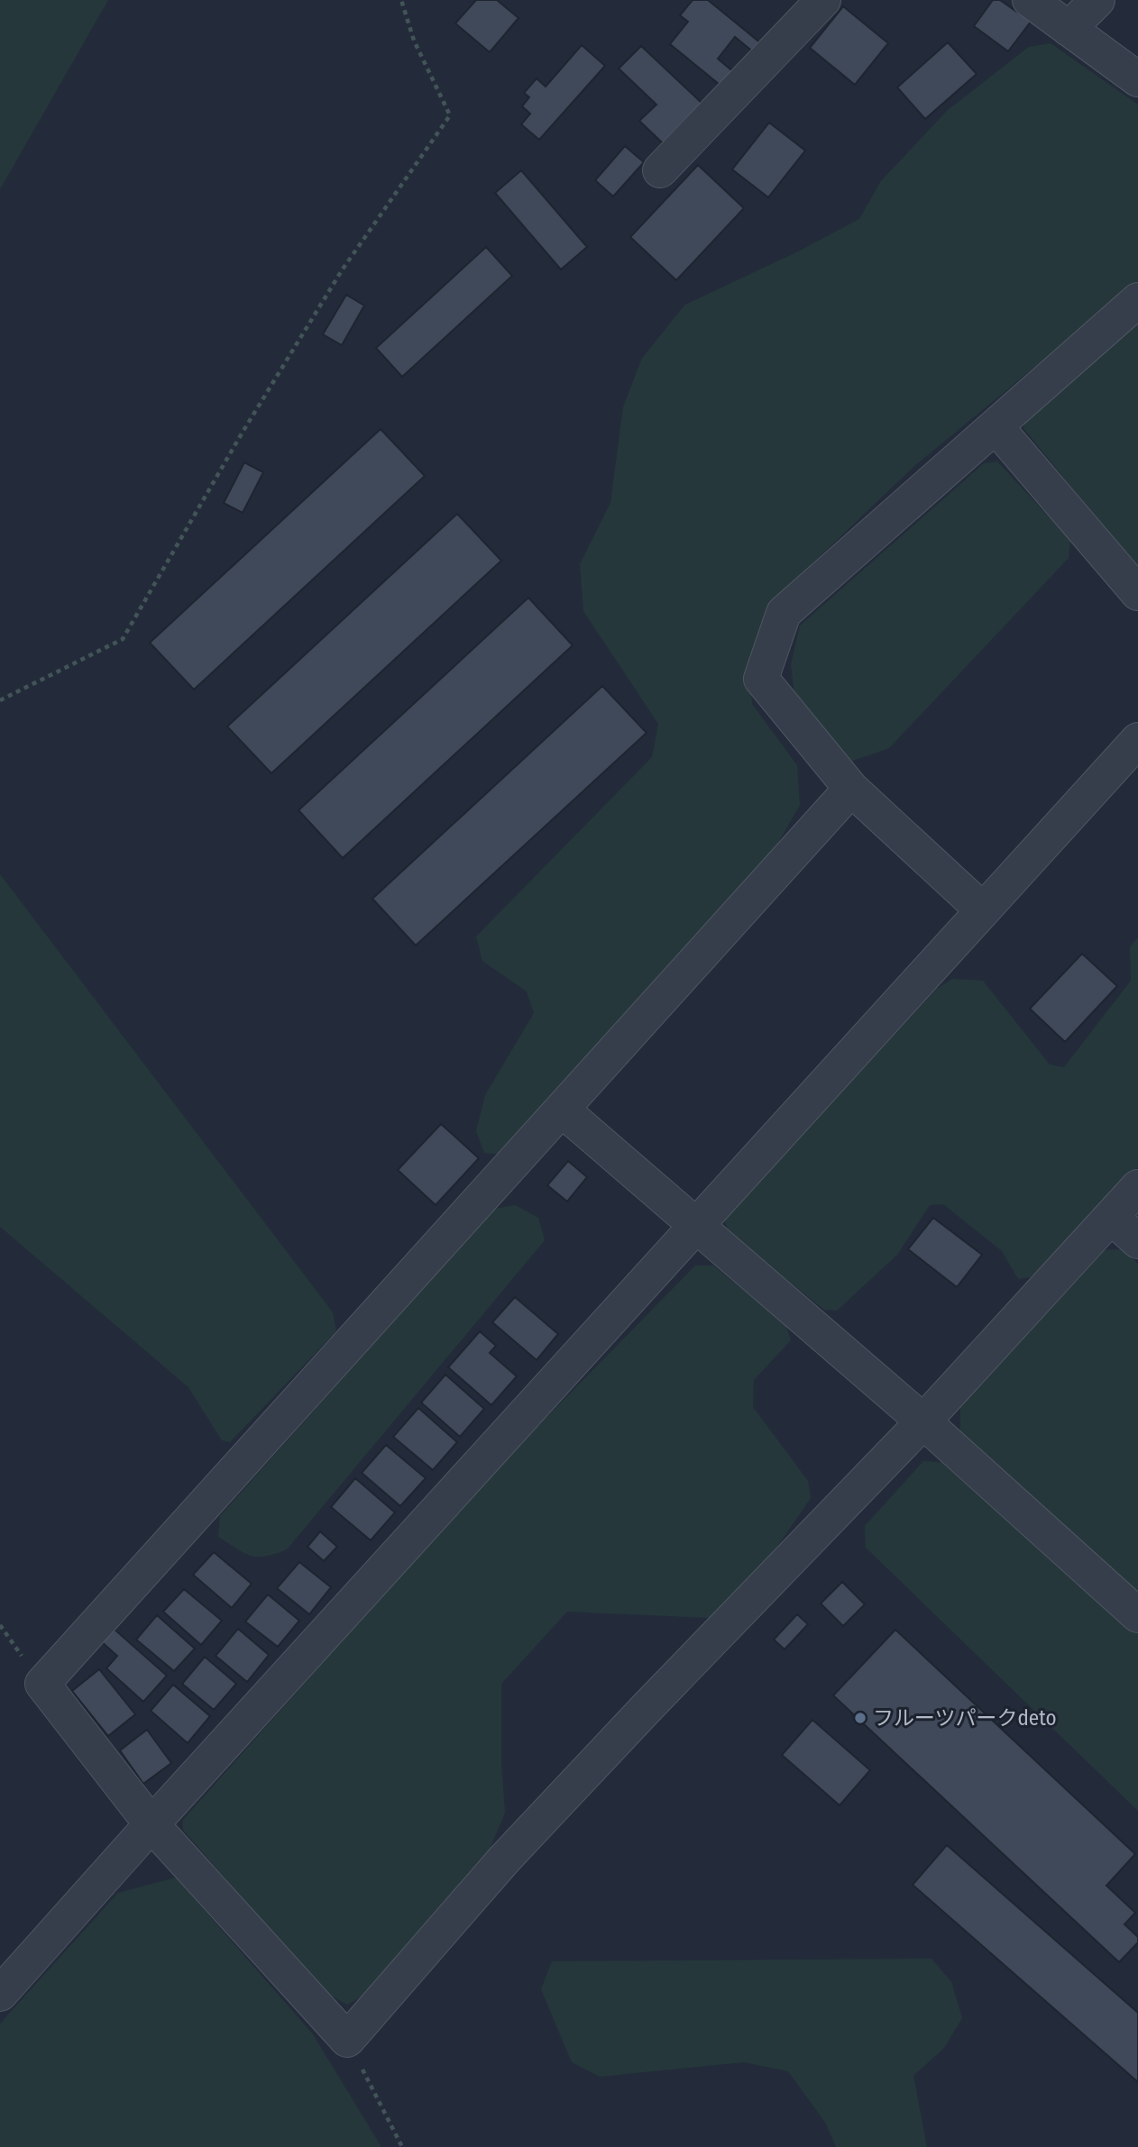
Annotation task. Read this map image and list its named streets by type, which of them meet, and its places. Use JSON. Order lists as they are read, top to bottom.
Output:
{
  "places": ["フルーツパークdeto"]
}
